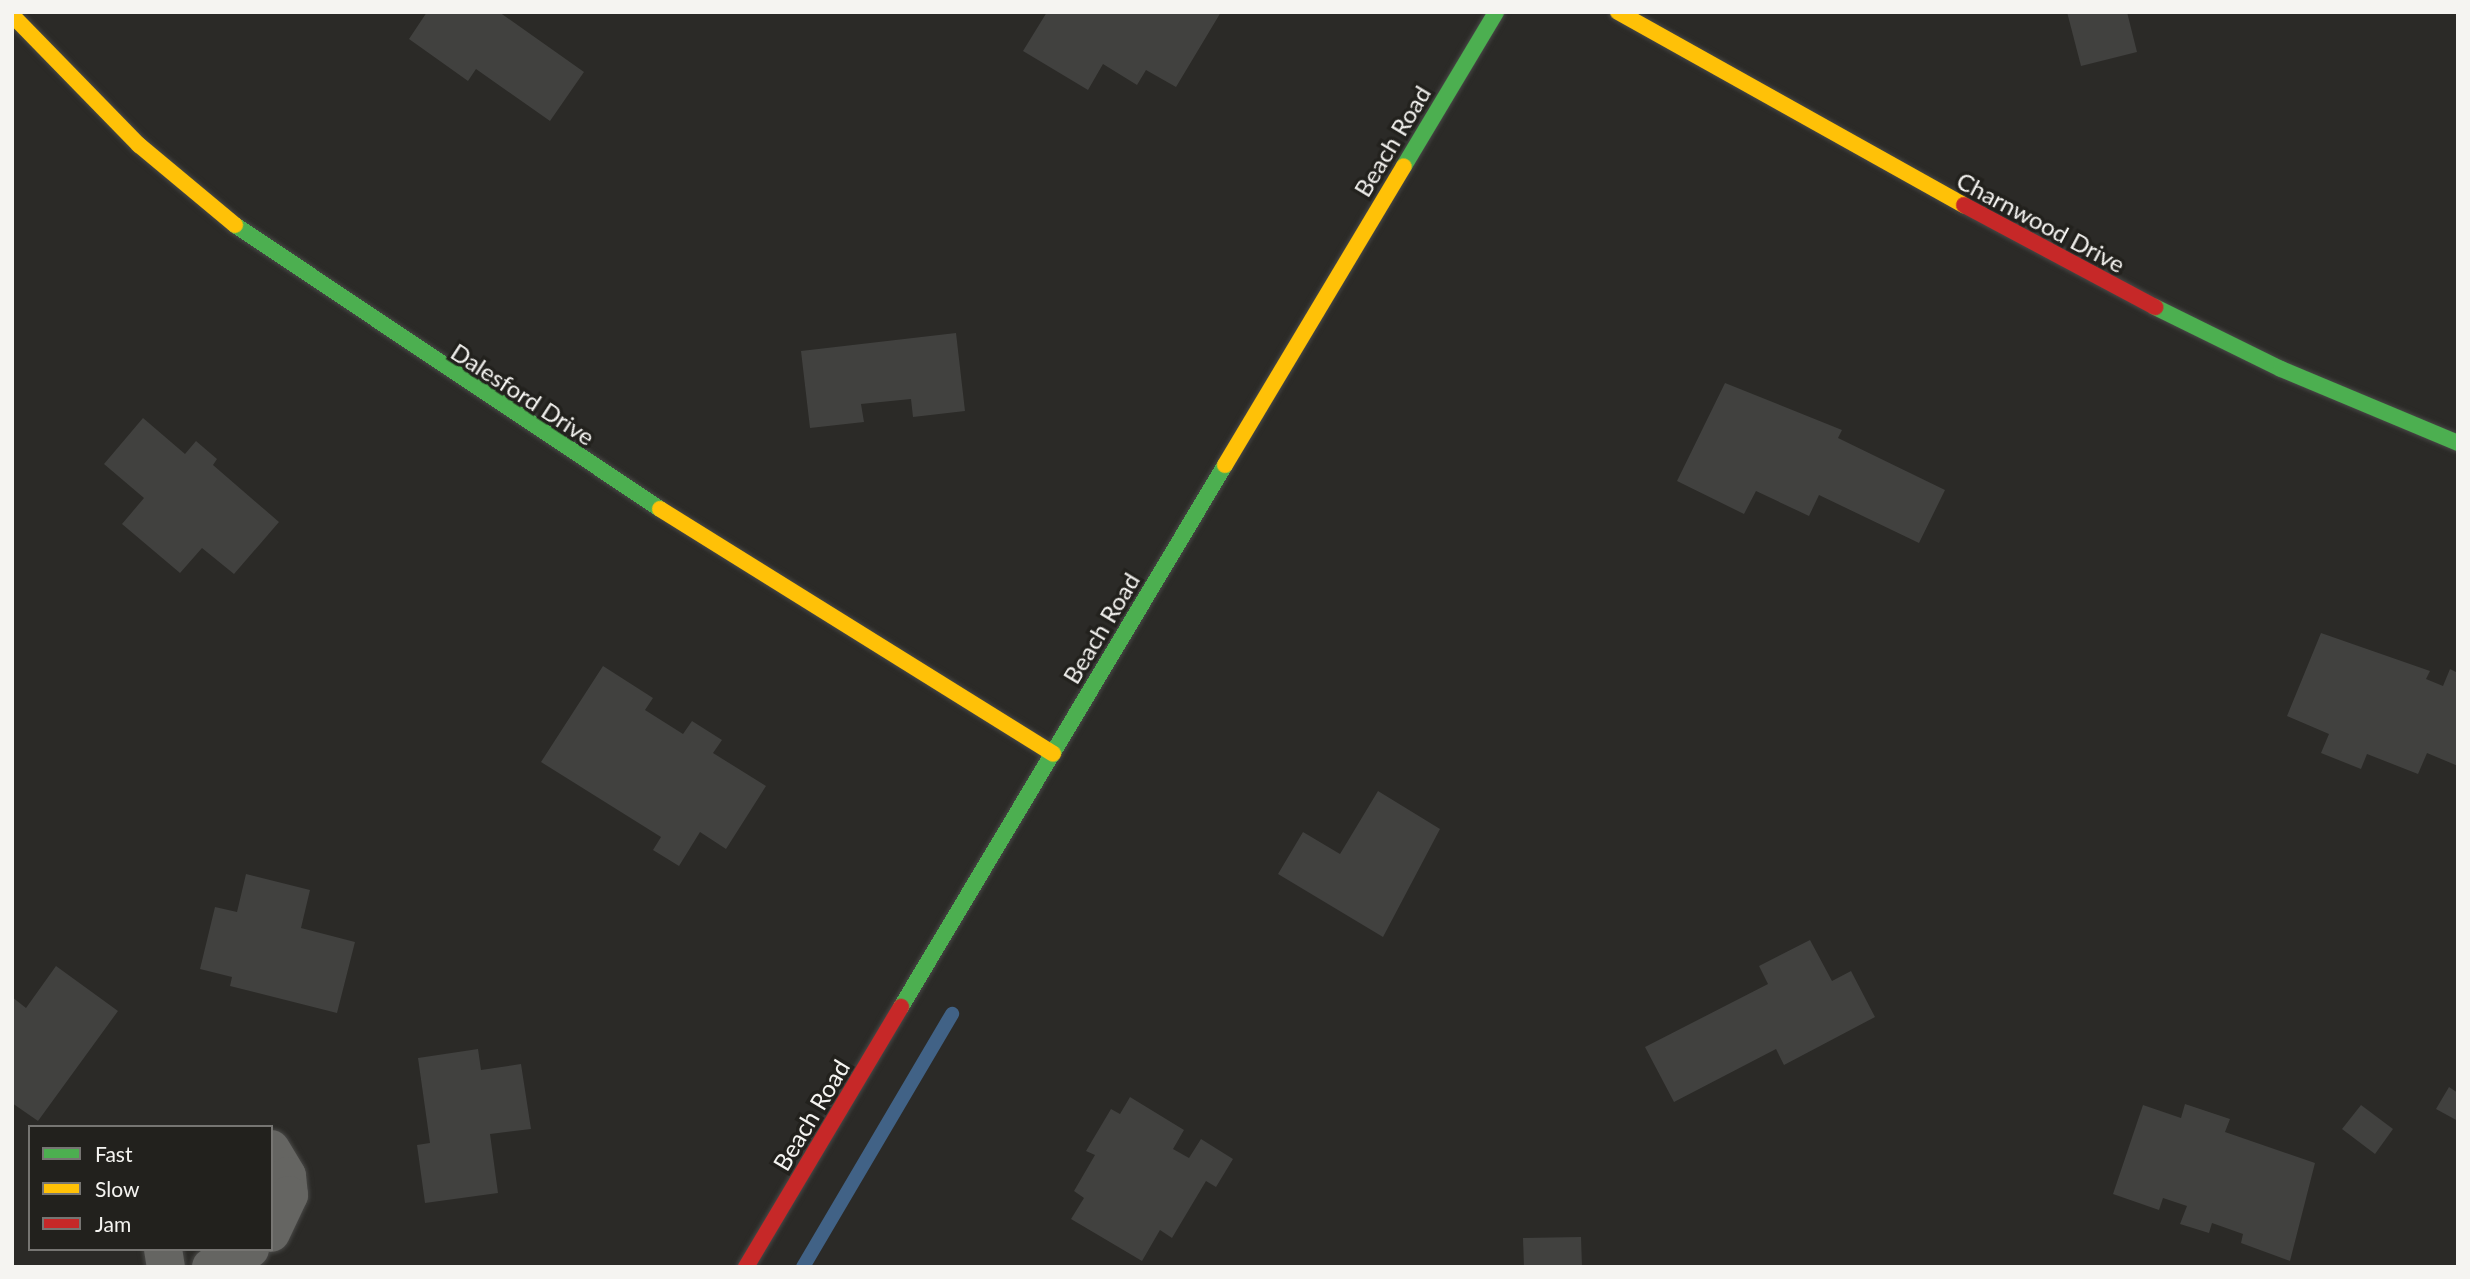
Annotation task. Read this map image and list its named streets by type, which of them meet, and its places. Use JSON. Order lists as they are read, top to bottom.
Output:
{
  "streets": {
    "street": ["Beach Road", "Charnwood Drive", "Dalesford Drive"]
  },
  "crossings": [
    ["Beach Road", "Dalesford Drive"]
  ],
  "legend": ["Fast", "Slow", "Jam"]
}
